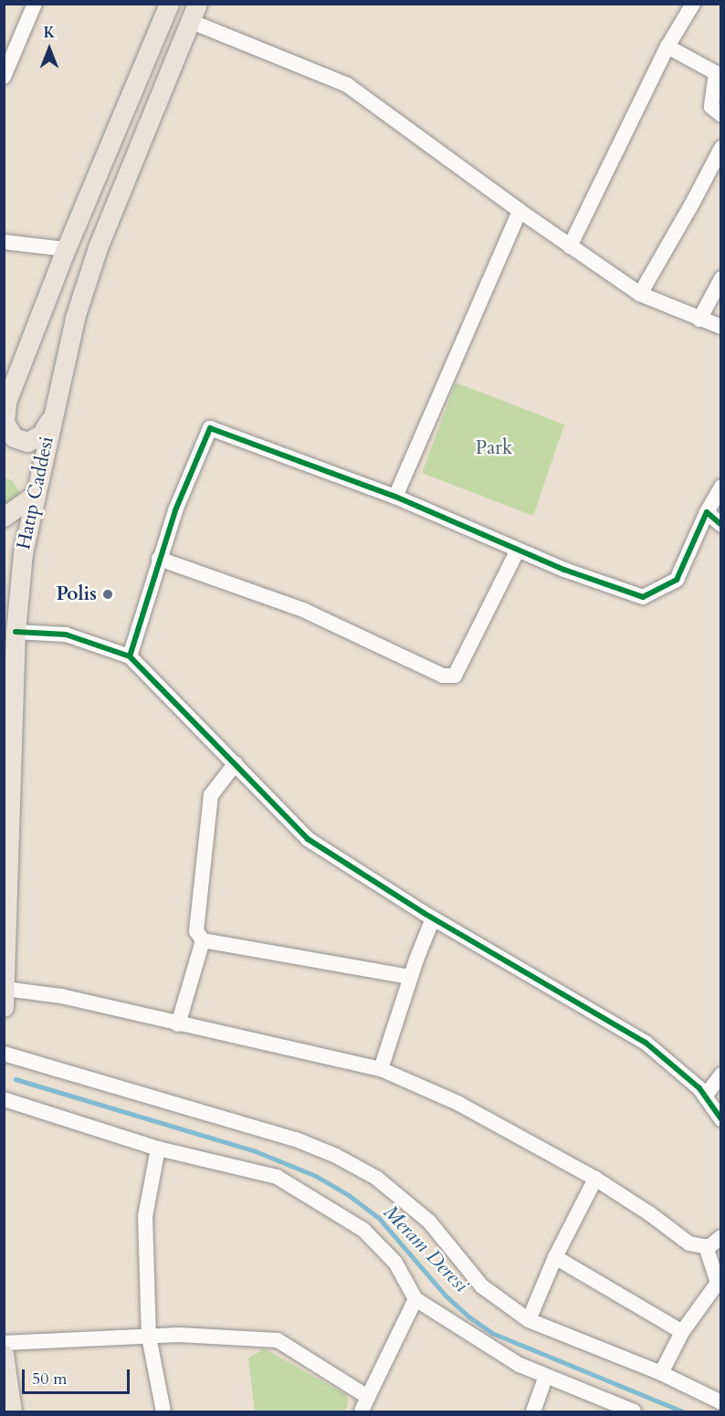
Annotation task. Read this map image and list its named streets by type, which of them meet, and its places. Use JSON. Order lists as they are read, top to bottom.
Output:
{
  "streets": {
    "main road": ["Hatıp Caddesi"]
  },
  "water": ["Meram Deresi"],
  "parks": ["Park"],
  "places": ["Polis"],
  "scale_bar": "50 m",
  "north": "top"
}
